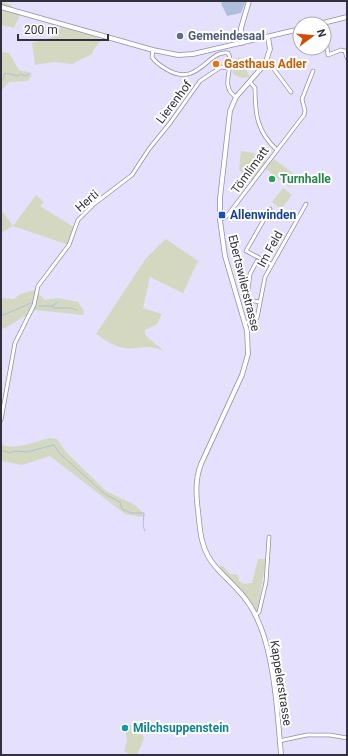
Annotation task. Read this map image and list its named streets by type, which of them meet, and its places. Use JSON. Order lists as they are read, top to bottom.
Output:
{
  "streets": {
    "street": [
      "Lierenhof",
      "Tömlimatt",
      "Herti",
      "Im Feld",
      "Ebertswilerstrasse",
      "Kappelerstrasse"
    ]
  },
  "crossings": [
    ["Lierenhof", "Herti"],
    ["Lierenhof", "Ebertswilerstrasse"],
    ["Tömlimatt", "Ebertswilerstrasse"],
    ["Im Feld", "Ebertswilerstrasse"],
    ["Ebertswilerstrasse", "Kappelerstrasse"]
  ],
  "places": {
    "other": [
      "Gemeindesaal",
      "Gasthaus Adler",
      "Turnhalle",
      "Milchsuppenstein"
    ],
    "transit": ["Allenwinden"]
  },
  "scale_bar": "200 m",
  "north": "right"
}
